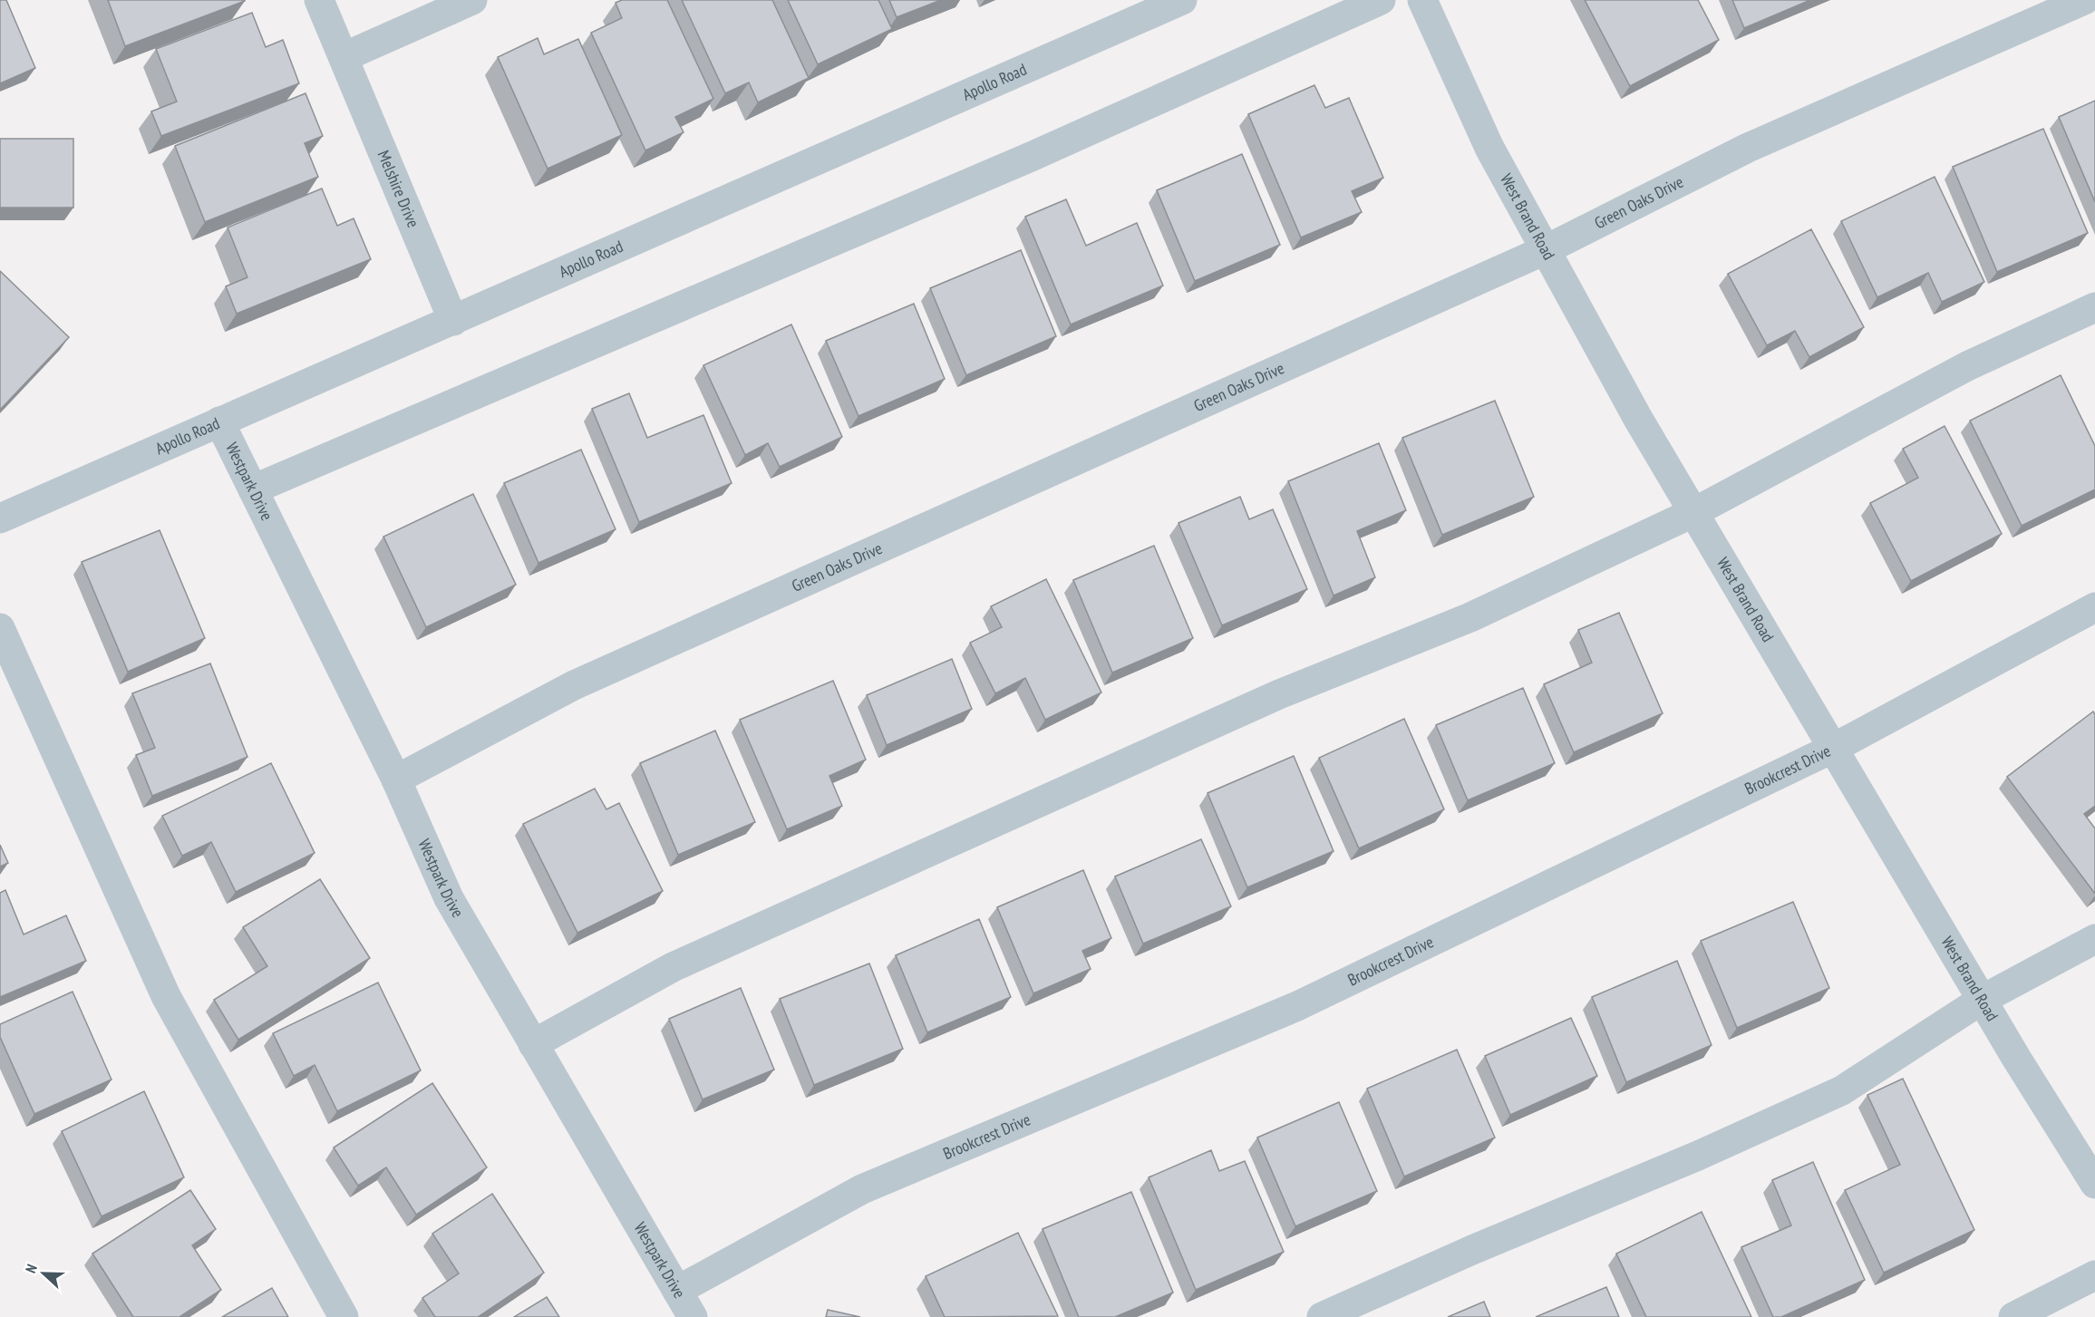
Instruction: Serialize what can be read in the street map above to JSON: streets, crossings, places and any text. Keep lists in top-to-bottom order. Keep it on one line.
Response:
{"streets":{"street":["Apollo Road","Melshire Drive","Green Oaks Drive","West Brand Road","Westpark Drive","Brookcrest Drive"]},"crossings":[["Apollo Road","Melshire Drive"],["Apollo Road","Westpark Drive"],["Green Oaks Drive","West Brand Road"],["Green Oaks Drive","Westpark Drive"],["West Brand Road","Brookcrest Drive"],["Westpark Drive","Brookcrest Drive"]],"north":"left"}
